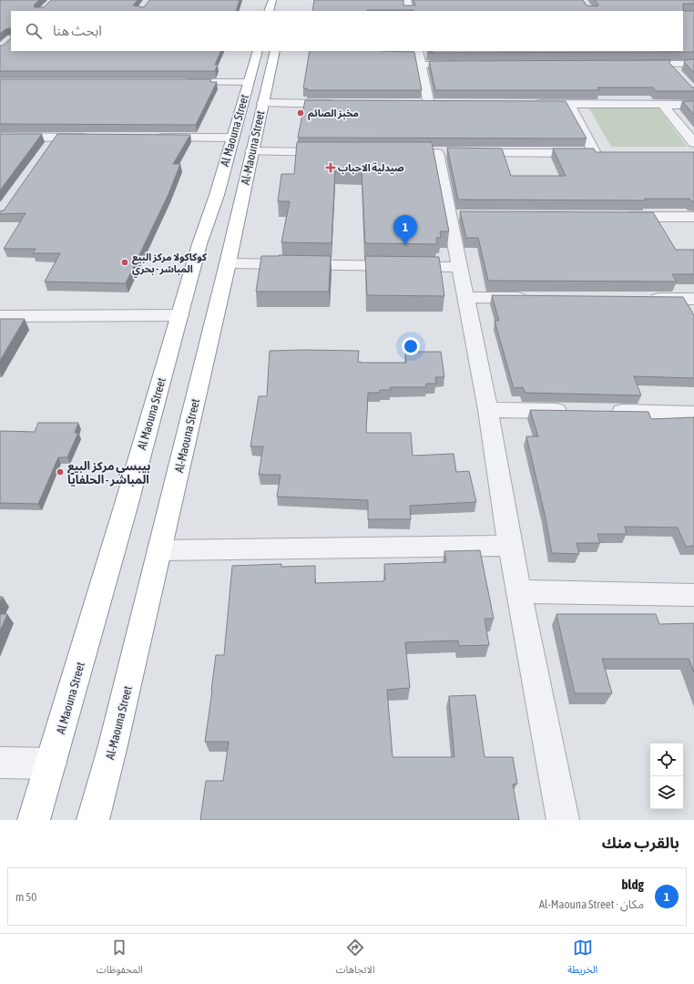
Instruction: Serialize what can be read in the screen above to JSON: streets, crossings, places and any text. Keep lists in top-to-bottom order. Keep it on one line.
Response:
{"streets":{"highway":["Al Maouna Street","Al-Maouna Street"]},"places":{"other":["مخبز الصائم","كوكاكولا مركز البيع المباشر - بحري","بيبسي مركز البيع المباشر - الحلفايا"],"health":["صيدلية الاحباب"]},"page":{"search":"ابحث هنا","pins":"1","heading":"بالقرب منك","list":[{"mark":"1","name":"bldg","note":"مكان · Al-Maouna Street","value":"50 m"}],"nav":["الخريطة","الاتجاهات","المحفوظات"]}}
